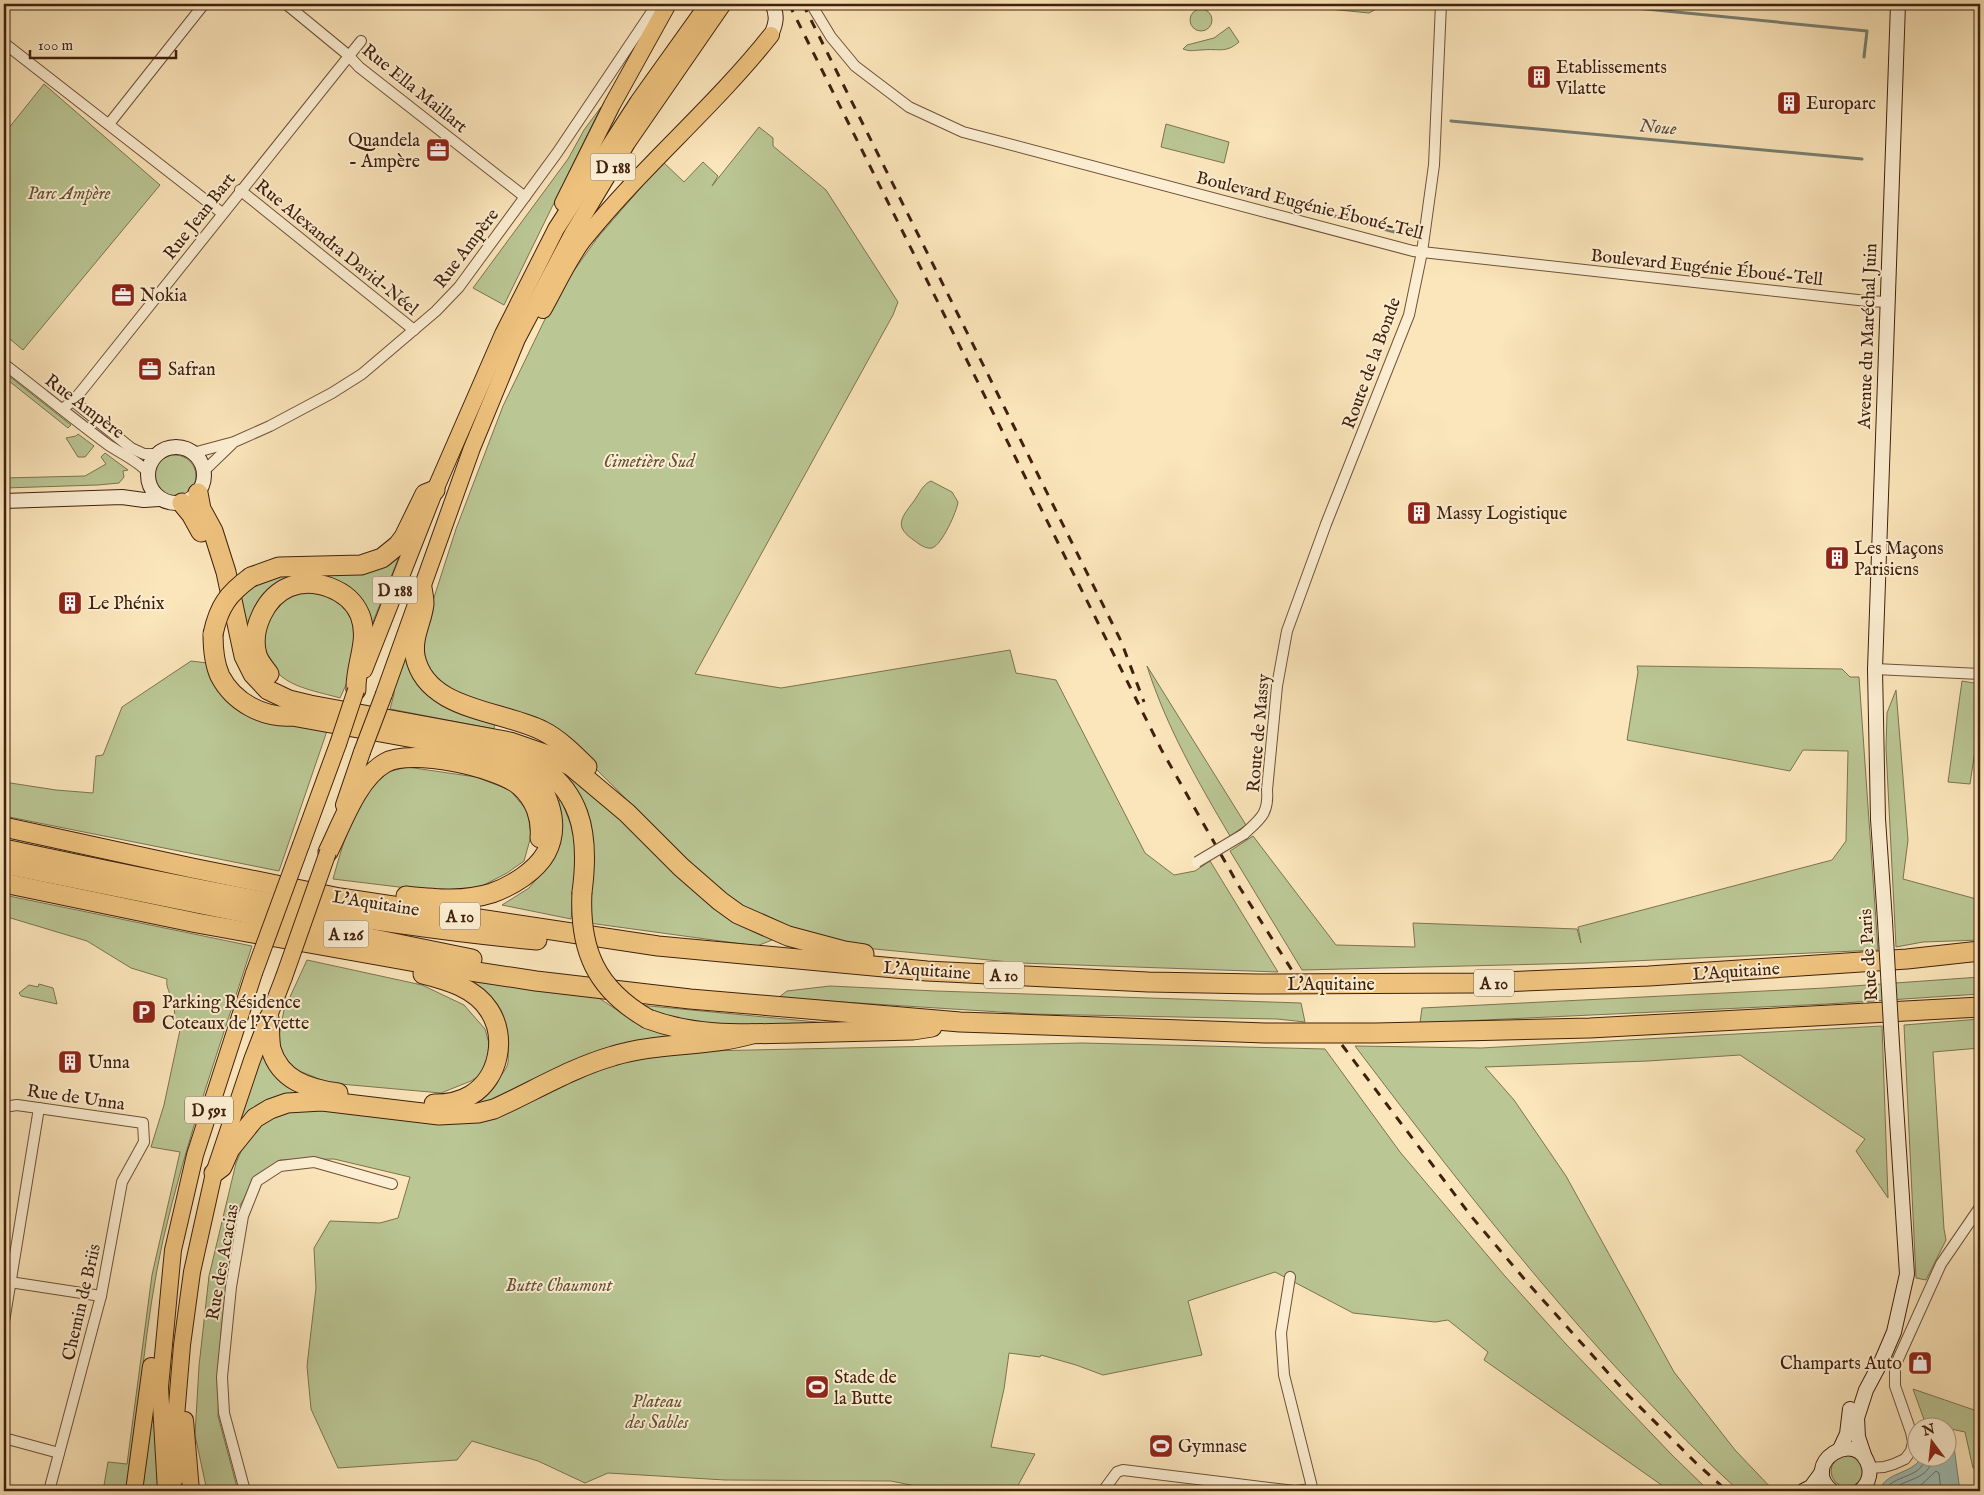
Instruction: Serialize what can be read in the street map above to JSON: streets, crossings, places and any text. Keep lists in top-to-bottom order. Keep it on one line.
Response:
{"streets":{"highway":["L'Aquitaine","A 10","A 126"],"main road":["D 188","D 591"],"street":["Rue Ella Maillart","Boulevard Eugénie Éboué-Tell","Rue Jean Bart","Rue Alexandra David-Néel","Rue Ampère","Avenue du Maréchal Juin","Route de la Bonde","Route de Massy","Rue de Paris","Rue de Unna","Rue des Acacias","Chemin de Briis"]},"crossings":[["Rue Ella Maillart","Rue Jean Bart"],["Rue Ella Maillart","Rue Ampère"],["D 188","D 591"],["Boulevard Eugénie Éboué-Tell","Avenue du Maréchal Juin"],["Boulevard Eugénie Éboué-Tell","Route de la Bonde"],["Rue Jean Bart","Rue Alexandra David-Néel"],["Rue Jean Bart","Rue Ampère"],["Rue Alexandra David-Néel","Rue Ampère"],["Avenue du Maréchal Juin","Rue de Paris"],["Route de la Bonde","Route de Massy"],["L'Aquitaine","A 126"],["Rue de Unna","Chemin de Briis"]],"water":["Noue"],"parks":["Parc Ampère","Cimetière Sud","Butte Chaumont","Plateau des Sables"],"places":{"building":["Etablissements Vilatte","Europarc","Massy Logistique","Les Maçons Parisiens","Le Phénix","Unna"],"office":["Quandela - Ampère","Nokia","Safran"],"parking":["Parking Résidence Coteaux de l’Yvette"],"shop":["Champarts Auto"],"sports":["Stade de la Butte","Gymnase"]},"scale_bar":"100 m","north":"top"}
